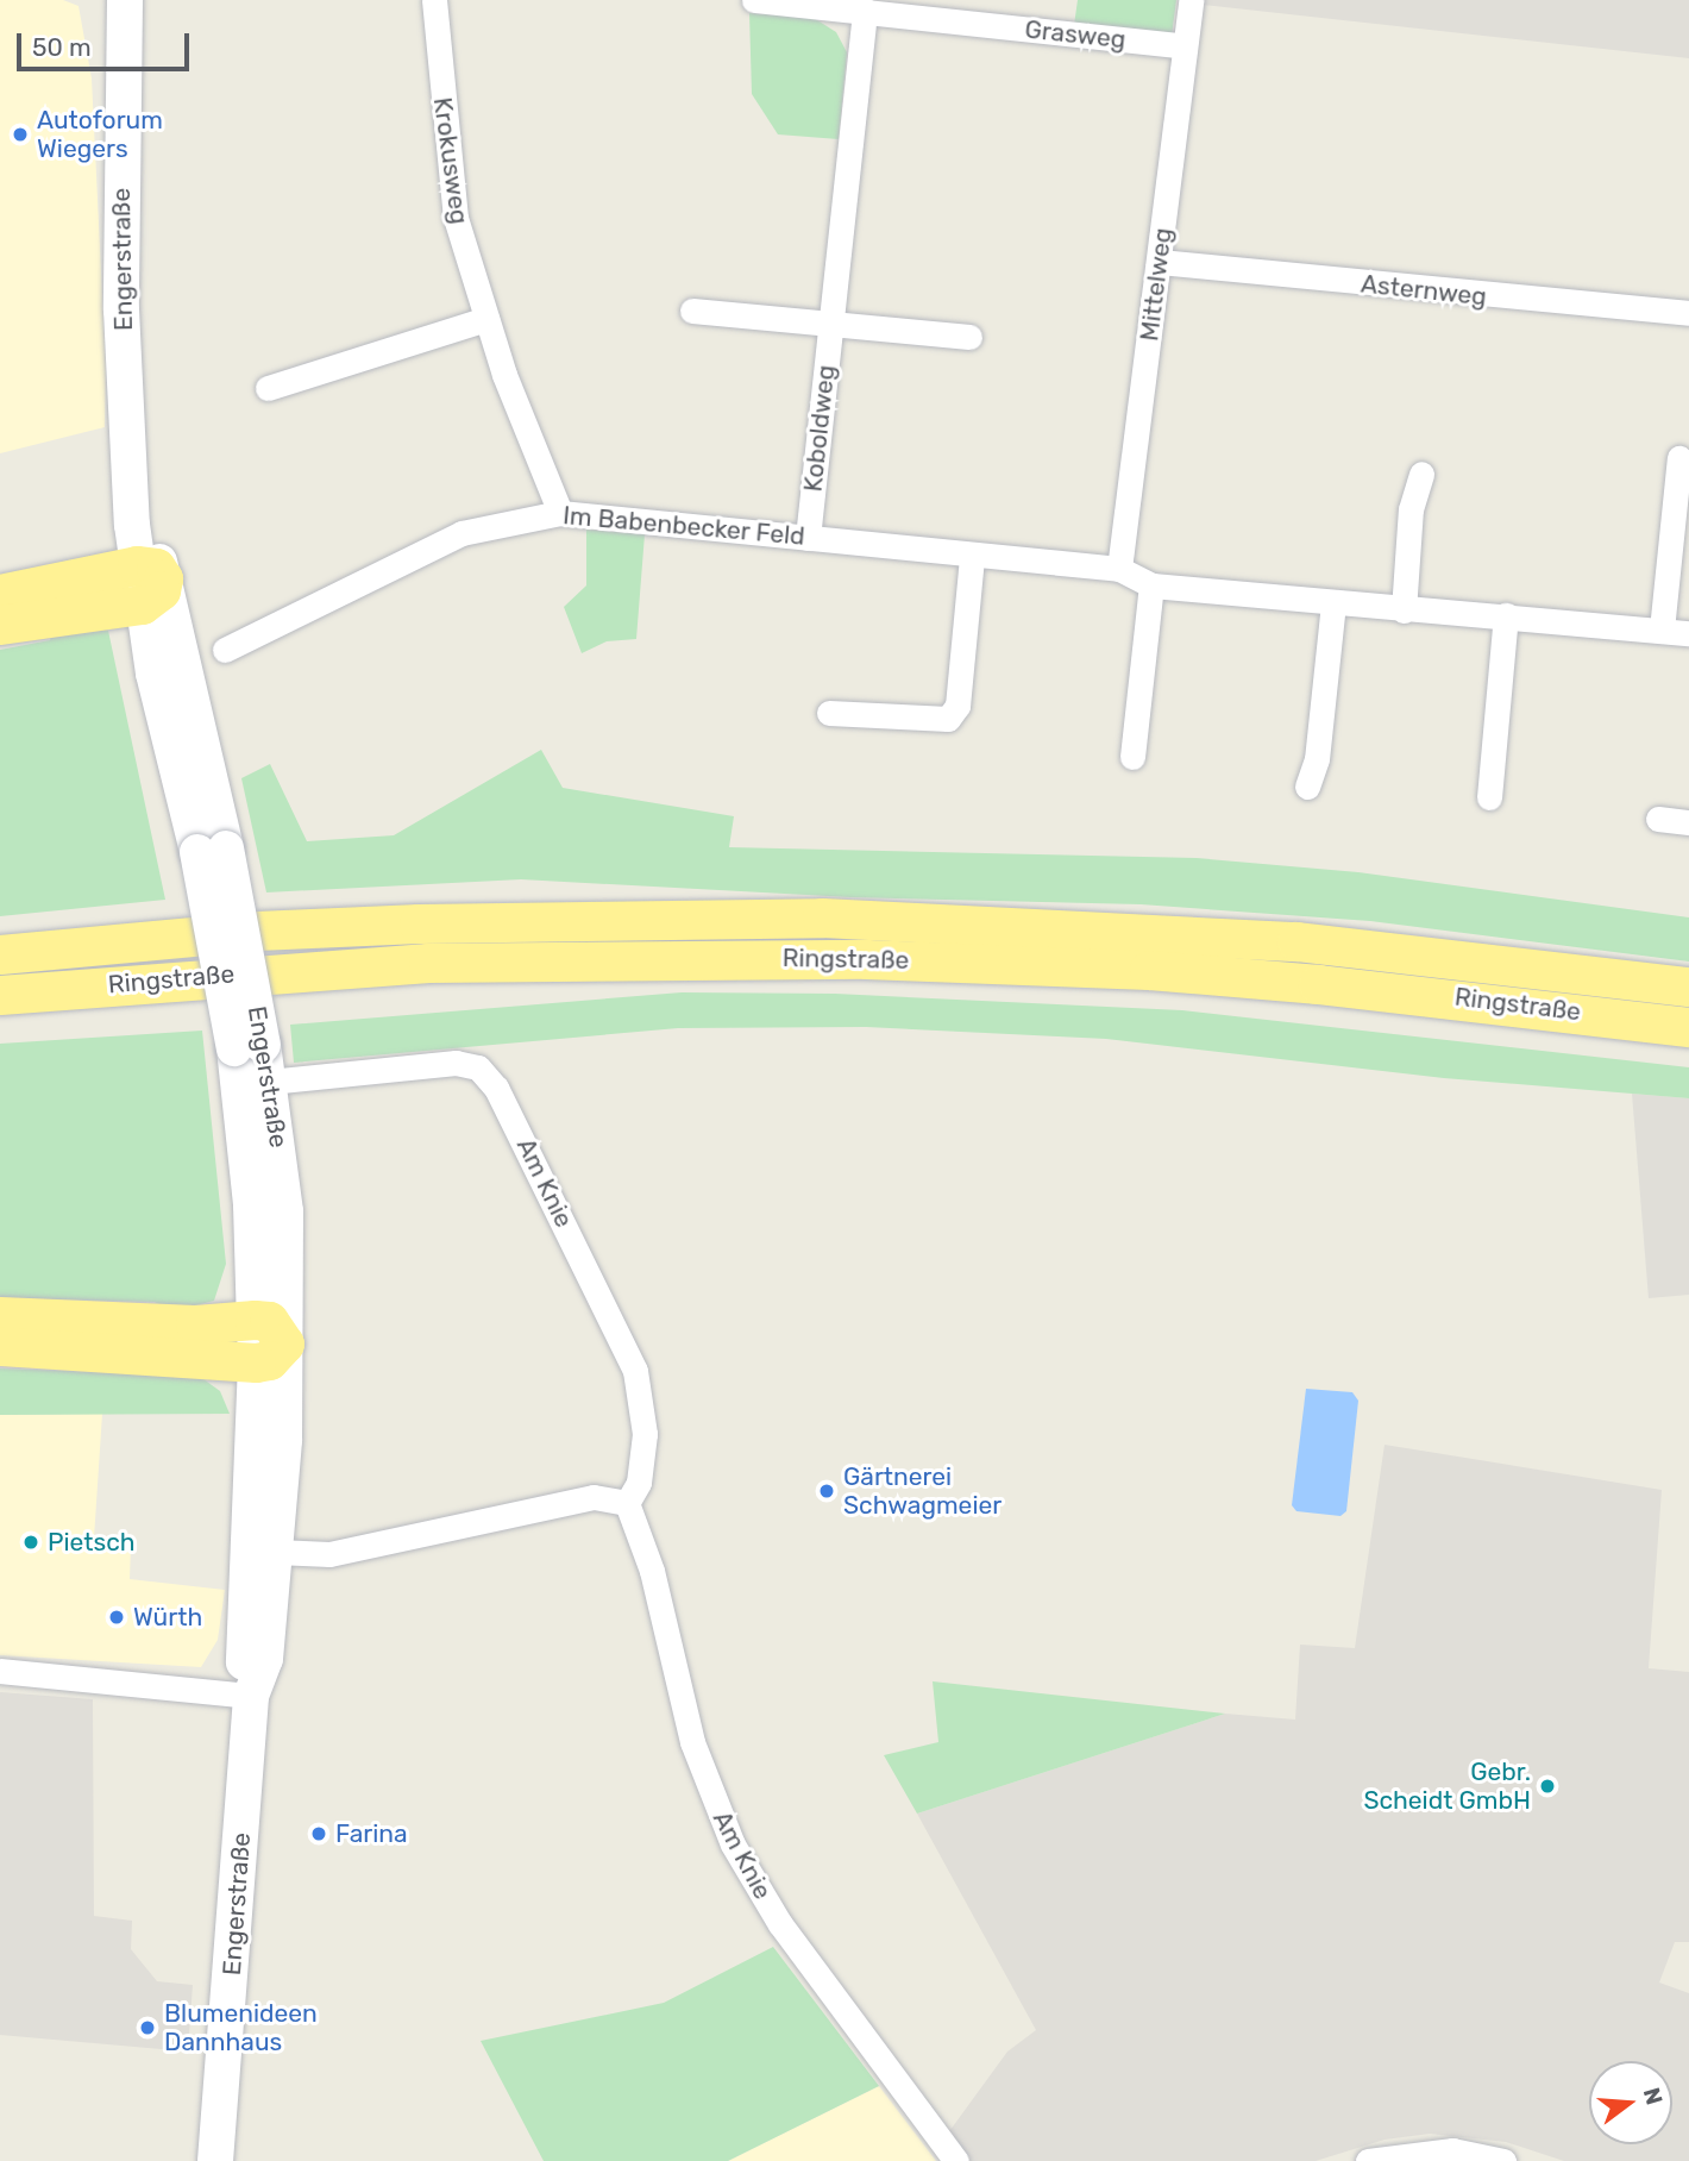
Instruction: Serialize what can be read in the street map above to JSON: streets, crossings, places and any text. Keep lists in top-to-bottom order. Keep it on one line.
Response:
{"streets":{"highway":["Ringstraße"],"main road":["Engerstraße"],"street":["Grasweg","Krokusweg","Mittelweg","Asternweg","Koboldweg","Im Babenbecker Feld","Am Knie"]},"crossings":[["Grasweg","Mittelweg"],["Grasweg","Koboldweg"],["Krokusweg","Im Babenbecker Feld"],["Engerstraße","Am Knie"],["Mittelweg","Asternweg"],["Mittelweg","Im Babenbecker Feld"],["Koboldweg","Im Babenbecker Feld"]],"places":["Autoforum Wiegers","Gärtnerei Schwagmeier","Pietsch","Würth","Gebr. Scheidt GmbH","Farina","Blumenideen Dannhaus"],"scale_bar":"50 m","north":"right"}
